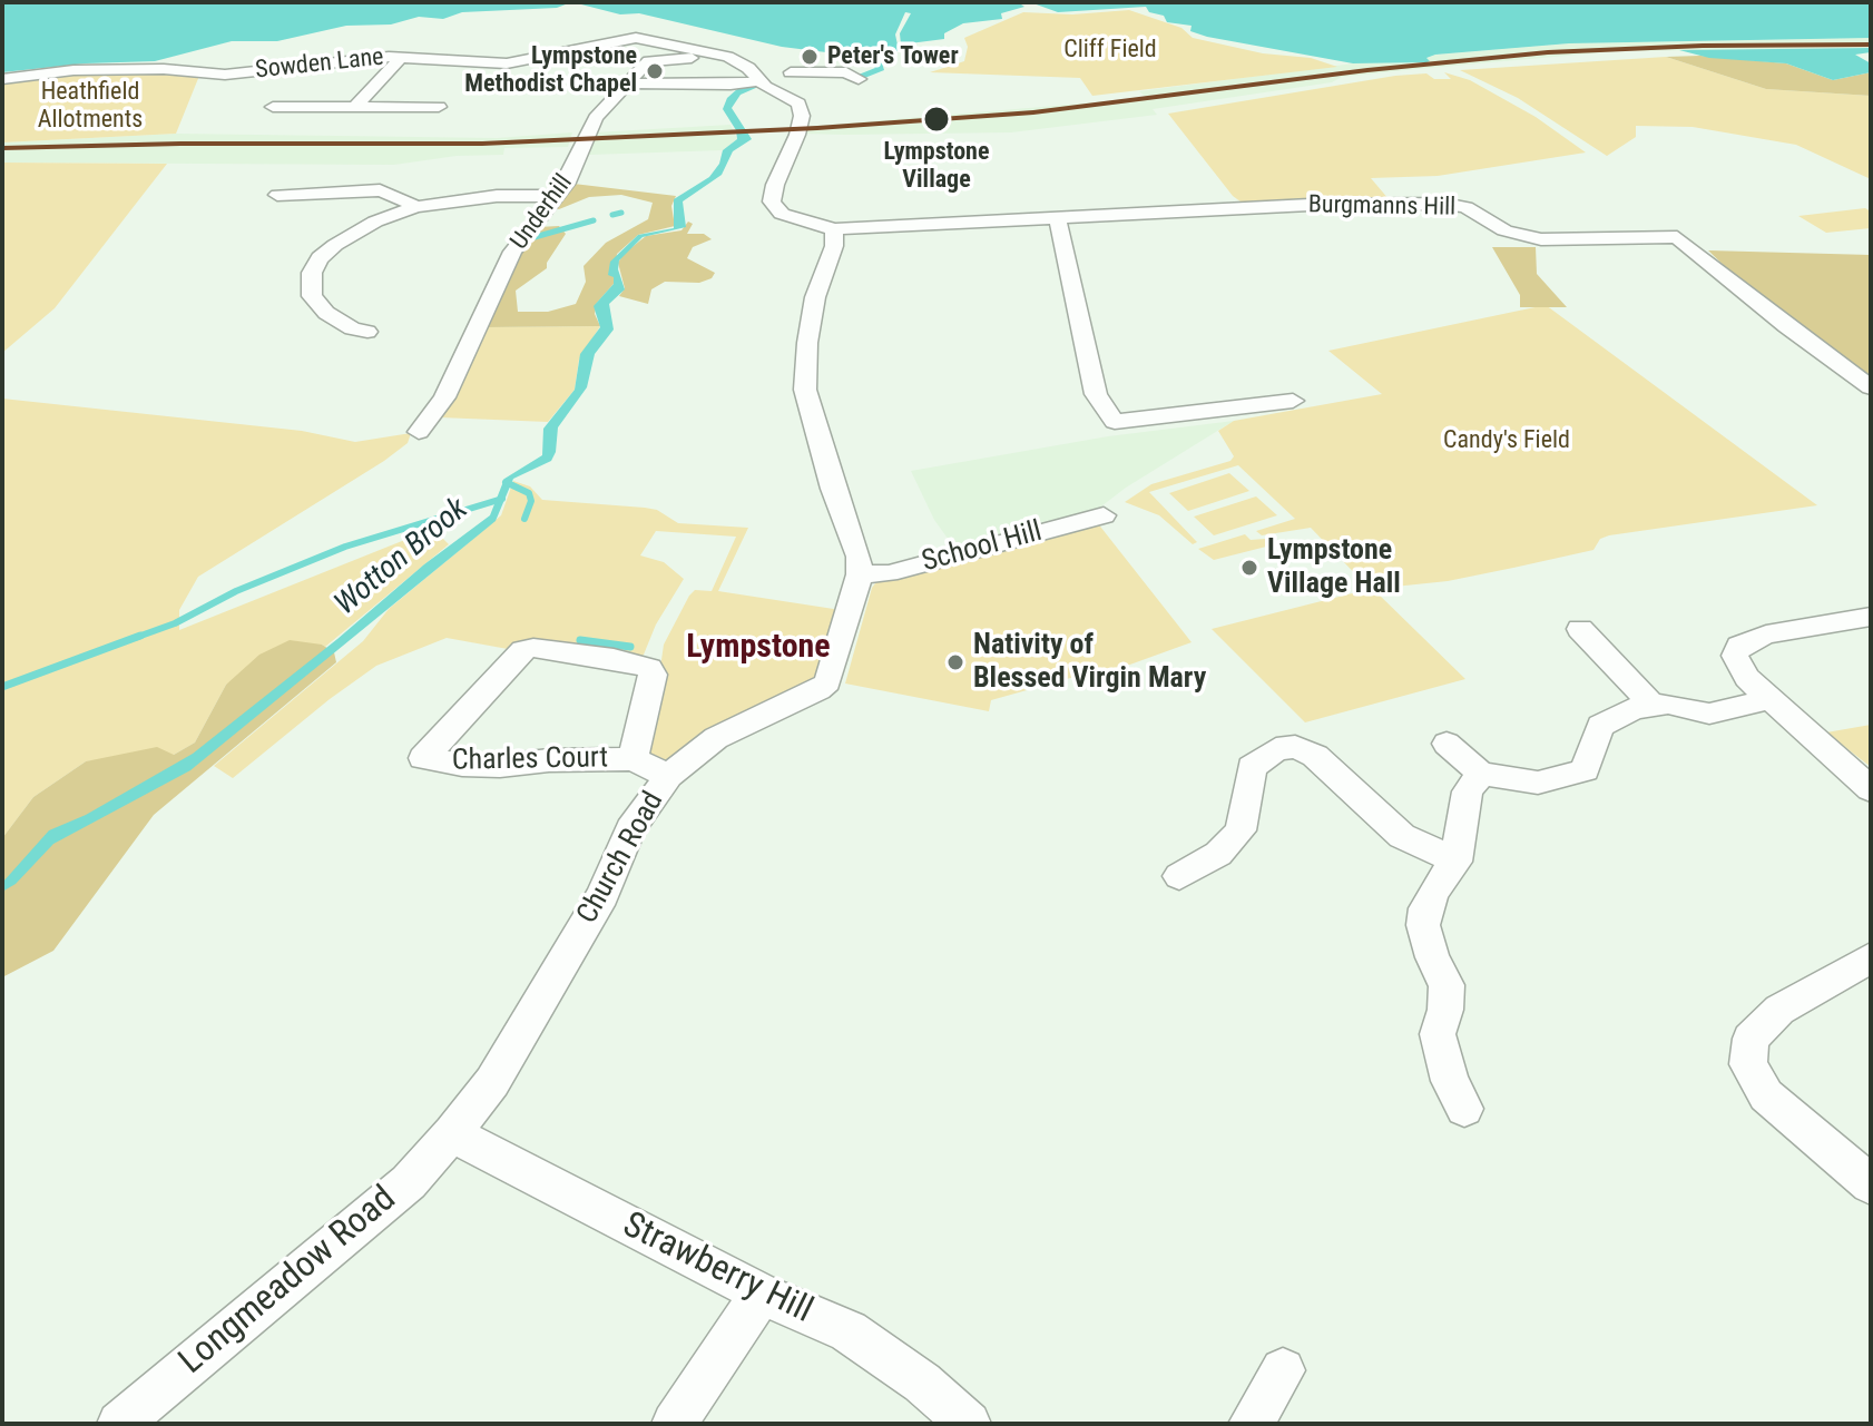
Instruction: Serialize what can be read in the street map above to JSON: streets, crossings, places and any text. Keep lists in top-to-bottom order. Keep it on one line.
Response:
{"streets":{"street":["Sowden Lane","Burgmanns Hill","Underhill","School Hill","Charles Court","Church Road","Strawberry Hill","Longmeadow Road"]},"crossings":[["Sowden Lane","Underhill"],["School Hill","Church Road"],["Charles Court","Church Road"],["Church Road","Strawberry Hill"],["Church Road","Longmeadow Road"],["Strawberry Hill","Longmeadow Road"]],"districts":["Lympstone"],"water":["Wotton Brook"],"parks":["Cliff Field","Heathfield Allotments","Candy's Field"],"places":["Peter's Tower","Lympstone Methodist Chapel","Lympstone Village","Lympstone Village Hall","Nativity of Blessed Virgin Mary"]}
